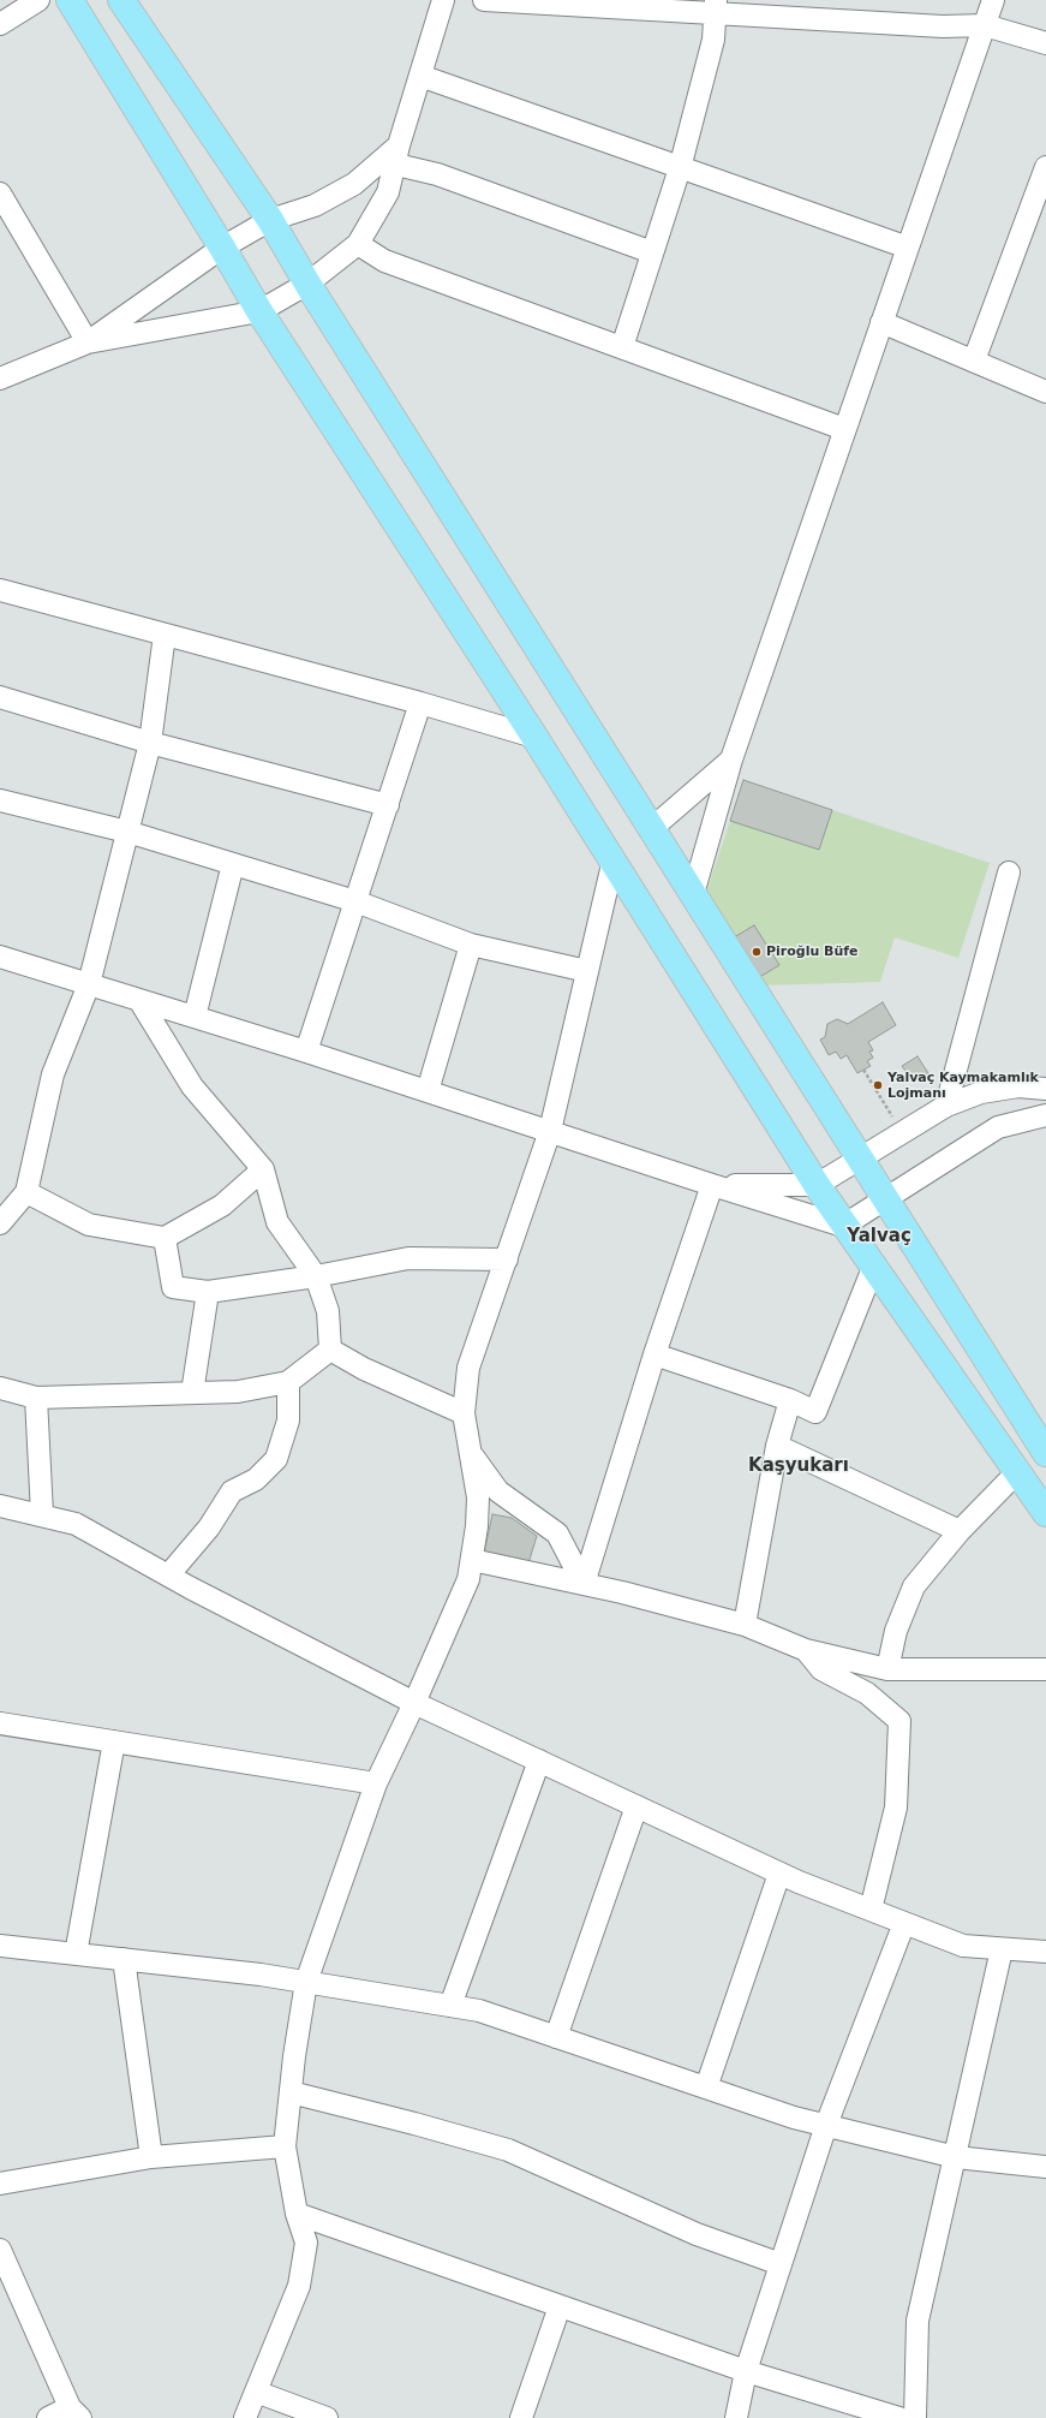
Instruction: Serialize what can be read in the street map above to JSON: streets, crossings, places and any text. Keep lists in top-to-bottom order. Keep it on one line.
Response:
{"districts":["Yalvaç","Kaşyukarı"],"places":["Piroğlu Büfe","Yalvaç Kaymakamlık Lojmanı"]}
